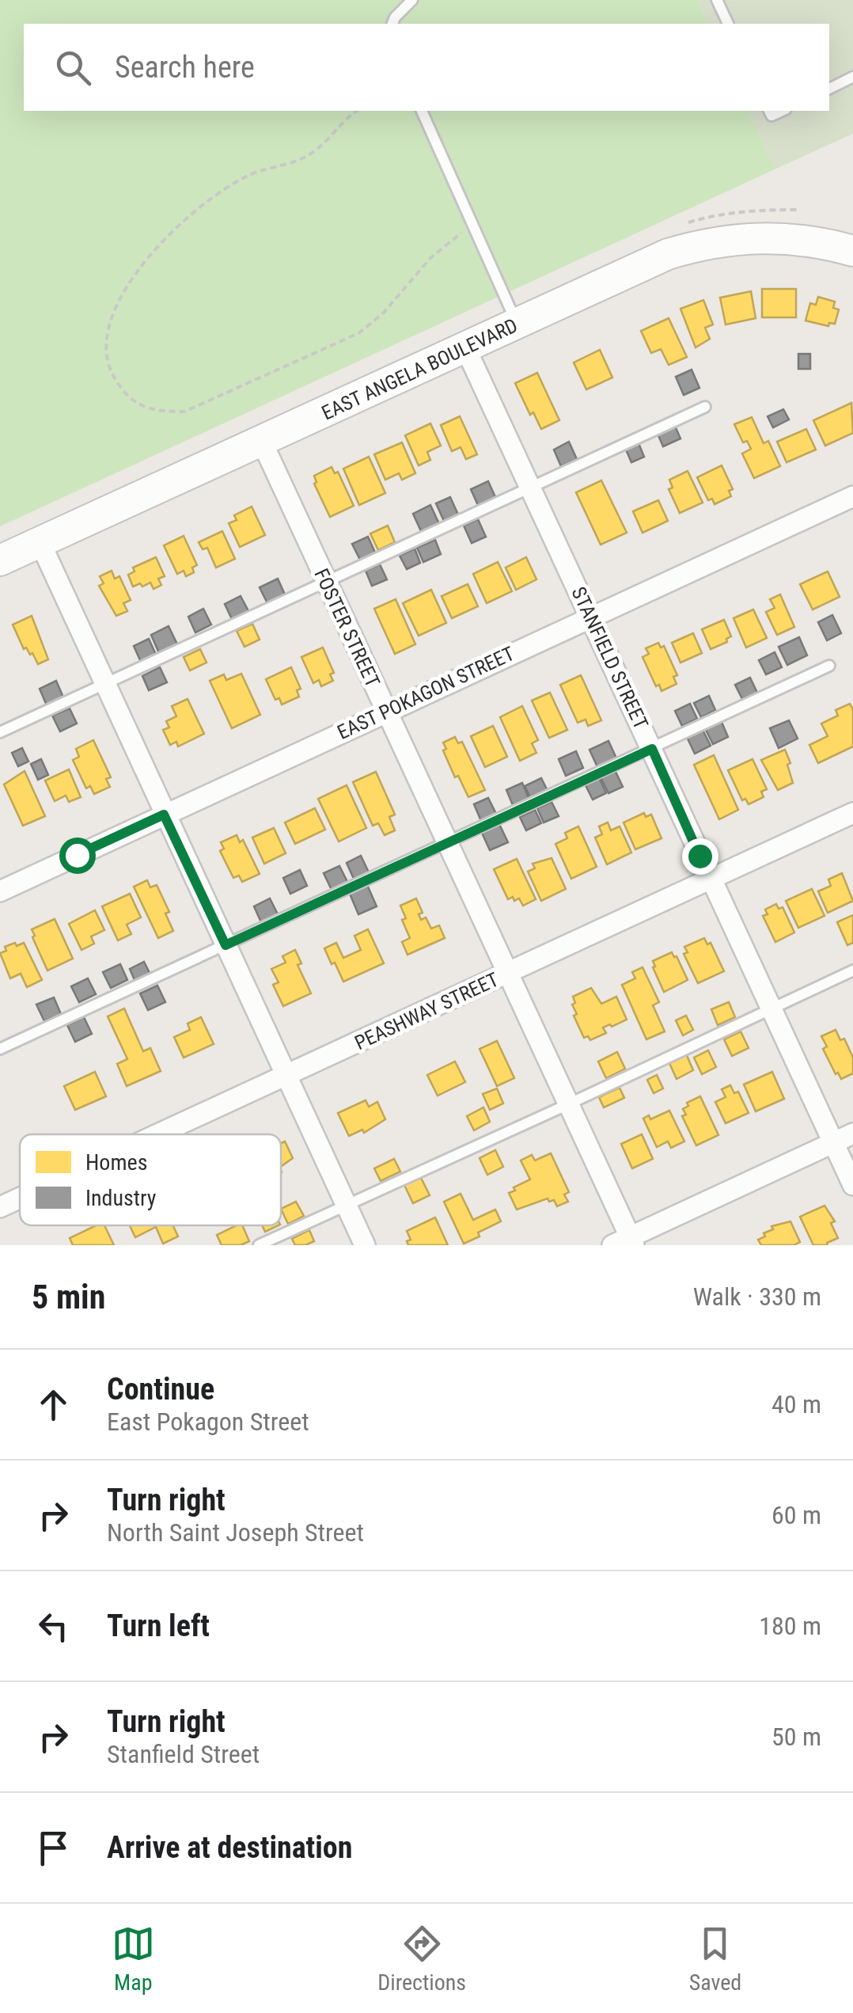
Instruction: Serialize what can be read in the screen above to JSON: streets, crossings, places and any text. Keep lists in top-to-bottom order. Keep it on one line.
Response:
{"streets":{"main road":["EAST ANGELA BOULEVARD"],"street":["FOSTER STREET","STANFIELD STREET","EAST POKAGON STREET","PEASHWAY STREET"]},"crossings":[["EAST ANGELA BOULEVARD","FOSTER STREET"],["EAST ANGELA BOULEVARD","STANFIELD STREET"],["FOSTER STREET","EAST POKAGON STREET"],["FOSTER STREET","PEASHWAY STREET"],["STANFIELD STREET","EAST POKAGON STREET"],["STANFIELD STREET","PEASHWAY STREET"]],"legend":["Homes","Industry"],"page":{"search":"Search here","heading":["5 min","Walk · 330 m"],"list":[["Continue","East Pokagon Street","40 m"],["Turn right","North Saint Joseph Street","60 m"],["Turn left","180 m"],["Turn right","Stanfield Street","50 m"],"Arrive at destination"],"nav":["Map","Directions","Saved"]}}
